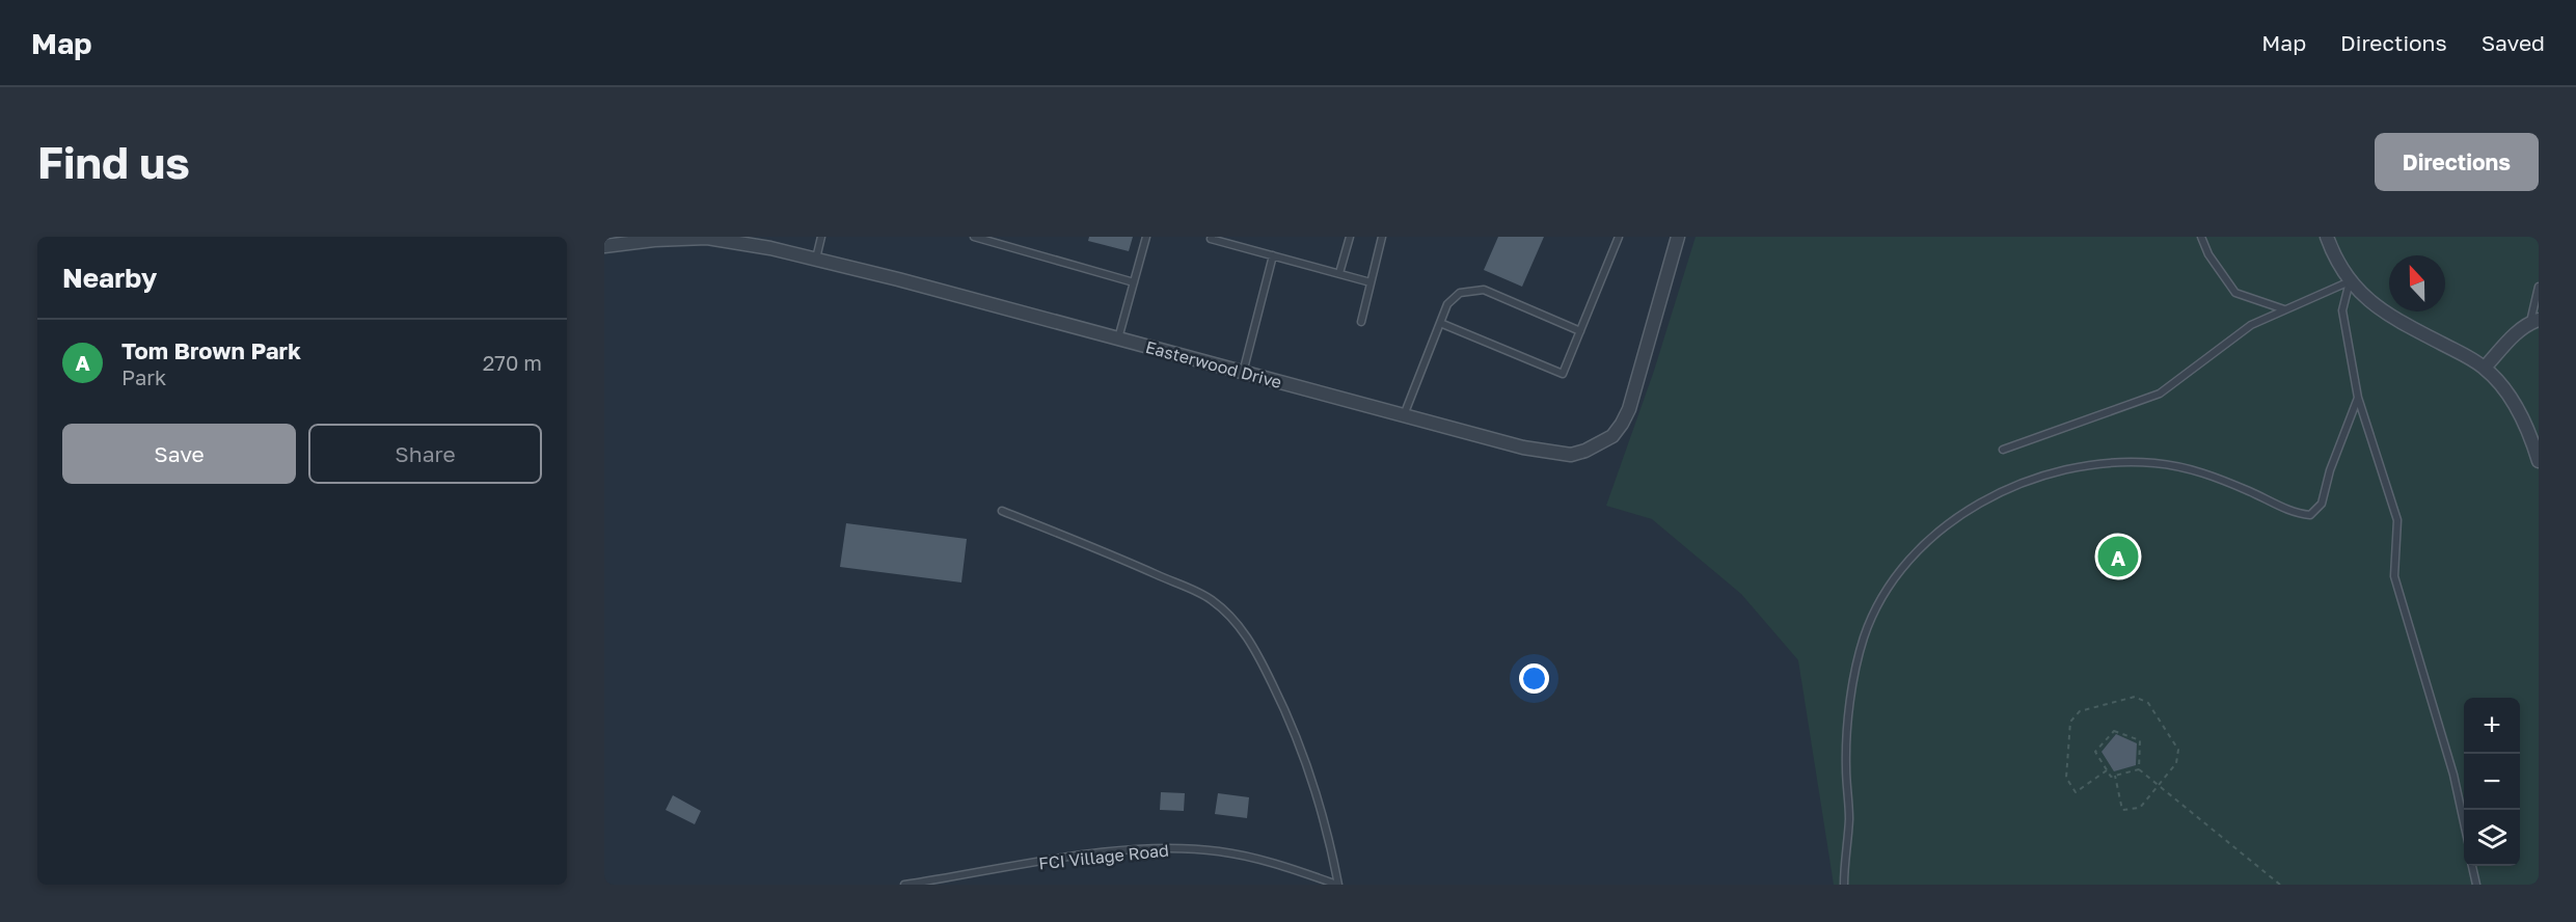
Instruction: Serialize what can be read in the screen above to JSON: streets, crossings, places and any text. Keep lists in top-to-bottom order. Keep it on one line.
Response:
{"streets":{"street":["Easterwood Drive"],"lane":["FCI Village Road"]},"north":"top","page":{"header":"Map","nav":["Map","Directions","Saved"],"buttons":["Directions",["Save","Share"]],"title":"Find us","heading":"Nearby","list":[{"mark":"A","name":"Tom Brown Park","note":"Park","value":"270 m"}],"pins":"A","map_buttons":["+","−"]}}
